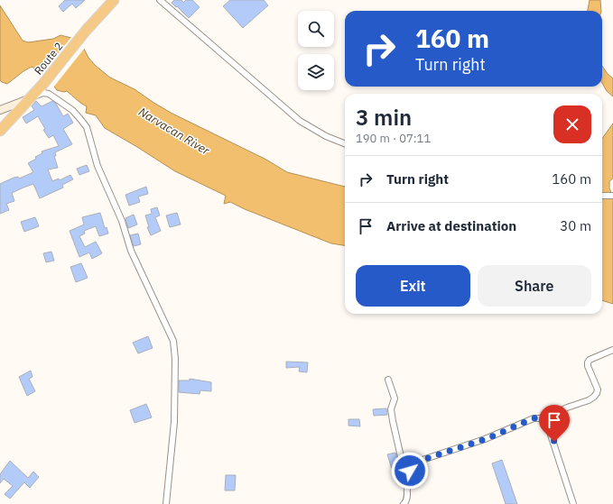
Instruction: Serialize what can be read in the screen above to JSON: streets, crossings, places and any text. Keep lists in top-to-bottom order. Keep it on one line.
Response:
{"streets":{"highway":["Route 2"]},"water":["Narvacan River"],"page":{"turn":["160 m","Turn right"],"heading":["3 min","190 m · 07:11"],"list":[{"name":"Turn right","value":"160 m"},{"name":"Arrive at destination","value":"30 m"}],"buttons":["Exit","Share"]}}
